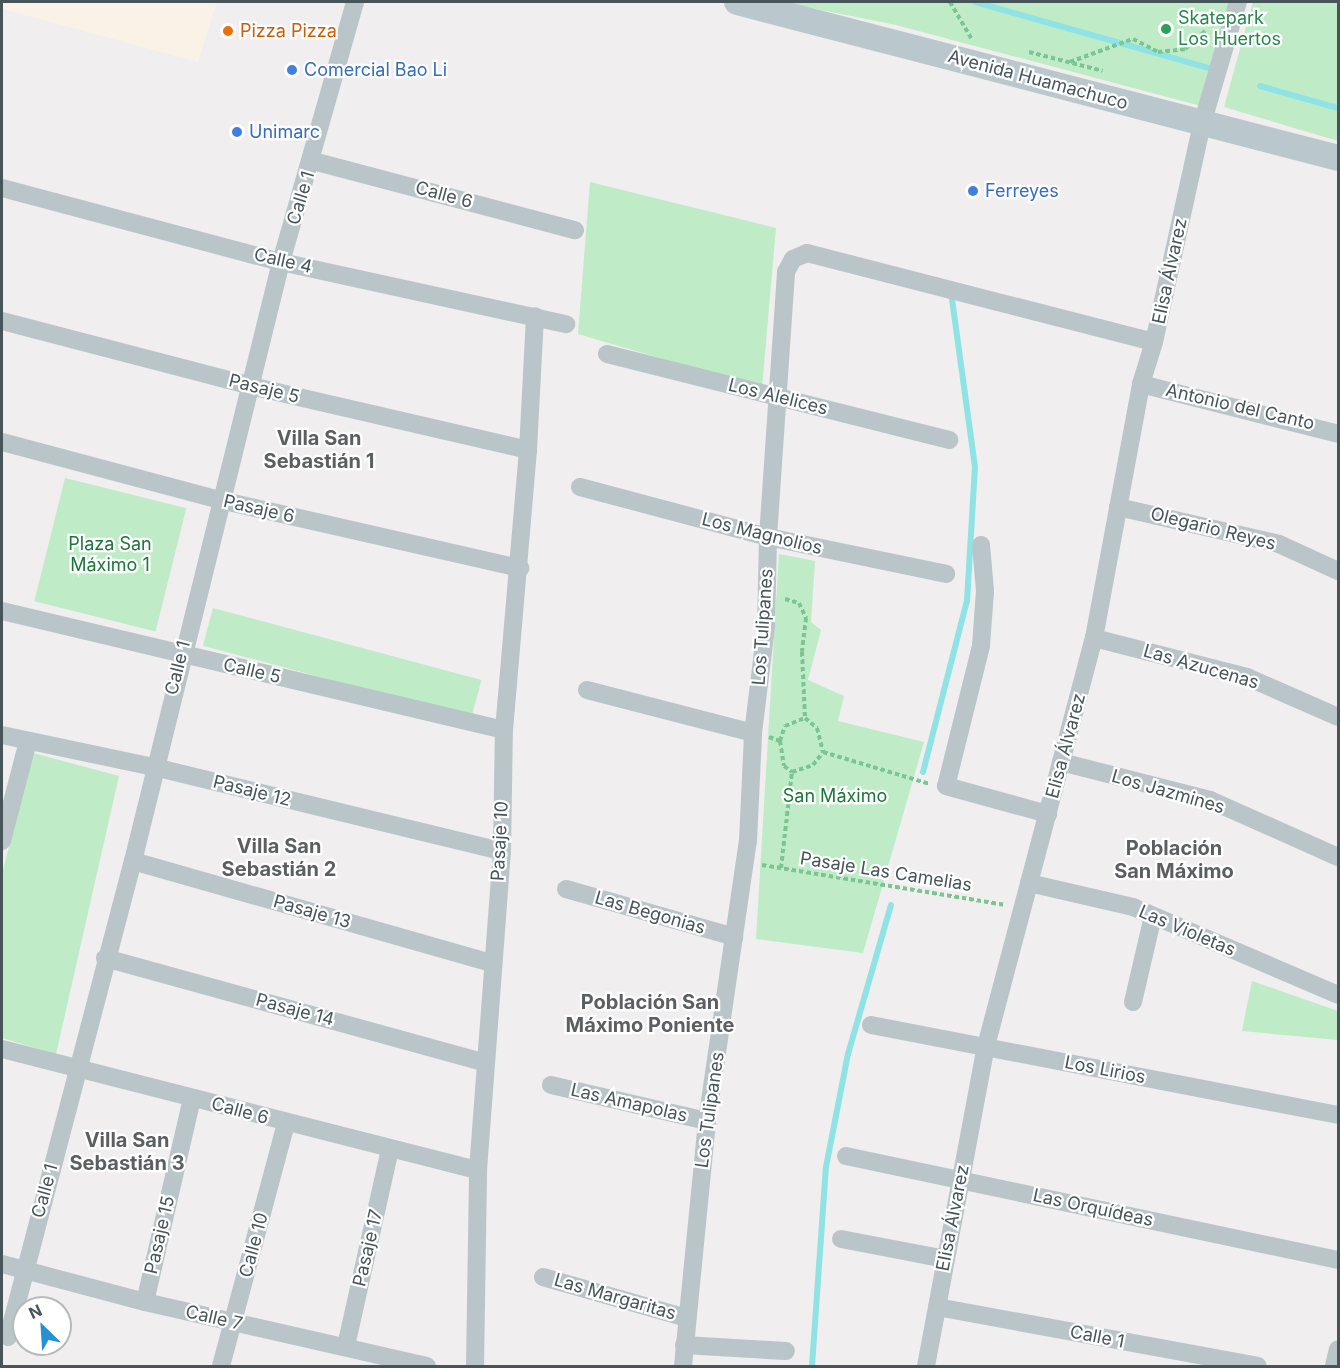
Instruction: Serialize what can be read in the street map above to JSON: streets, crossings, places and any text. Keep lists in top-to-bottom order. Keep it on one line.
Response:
{"streets":{"main road":["Avenida Huamachuco"],"street":["Calle 6","Calle 1","Calle 4","Elisa Álvarez","Pasaje 5","Los Alelices","Antonio del Canto","Pasaje 6","Olegario Reyes","Los Magnolios","Los Tulipanes","Las Azucenas","Calle 5","Pasaje 12","Los Jazmines","Pasaje 10","Pasaje 13","Las Begonias","Las Violetas","Pasaje 14","Los Lirios","Las Amapolas","Las Orquídeas","Pasaje 15","Calle 10","Pasaje 17","Las Margaritas","Calle 7"],"path":["Pasaje Las Camelias"]},"crossings":[["Avenida Huamachuco","Elisa Álvarez"],["Calle 6","Calle 1"],["Calle 6","Pasaje 10"],["Calle 6","Pasaje 15"],["Calle 6","Calle 10"],["Calle 6","Pasaje 17"],["Calle 1","Calle 4"],["Calle 1","Elisa Álvarez"],["Calle 1","Pasaje 5"],["Calle 1","Pasaje 6"],["Calle 1","Calle 5"],["Calle 1","Pasaje 12"],["Calle 1","Pasaje 13"],["Calle 1","Pasaje 14"],["Calle 1","Calle 7"],["Calle 4","Pasaje 10"],["Elisa Álvarez","Antonio del Canto"],["Elisa Álvarez","Olegario Reyes"],["Elisa Álvarez","Los Tulipanes"],["Elisa Álvarez","Las Azucenas"],["Elisa Álvarez","Los Jazmines"],["Elisa Álvarez","Pasaje Las Camelias"],["Elisa Álvarez","Las Violetas"],["Elisa Álvarez","Los Lirios"],["Elisa Álvarez","Las Orquídeas"],["Pasaje 5","Pasaje 10"],["Los Alelices","Los Tulipanes"],["Pasaje 6","Pasaje 10"],["Los Magnolios","Los Tulipanes"],["Los Tulipanes","Pasaje Las Camelias"],["Los Tulipanes","Las Begonias"],["Los Tulipanes","Las Amapolas"],["Los Tulipanes","Las Margaritas"],["Calle 5","Pasaje 10"],["Pasaje 12","Pasaje 10"],["Pasaje 10","Pasaje 13"],["Pasaje 10","Pasaje 14"],["Pasaje 15","Calle 7"],["Calle 10","Calle 7"],["Pasaje 17","Calle 7"]],"districts":["Villa San Sebastián 1","Villa San Sebastián 2","Población San Máximo","Población San Máximo Poniente","Villa San Sebastián 3"],"parks":["Plaza San Máximo 1","San Máximo"],"places":["Skatepark Los Huertos","Pizza Pizza","Comercial Bao Li","Unimarc","Ferreyes"],"north":"top left"}
